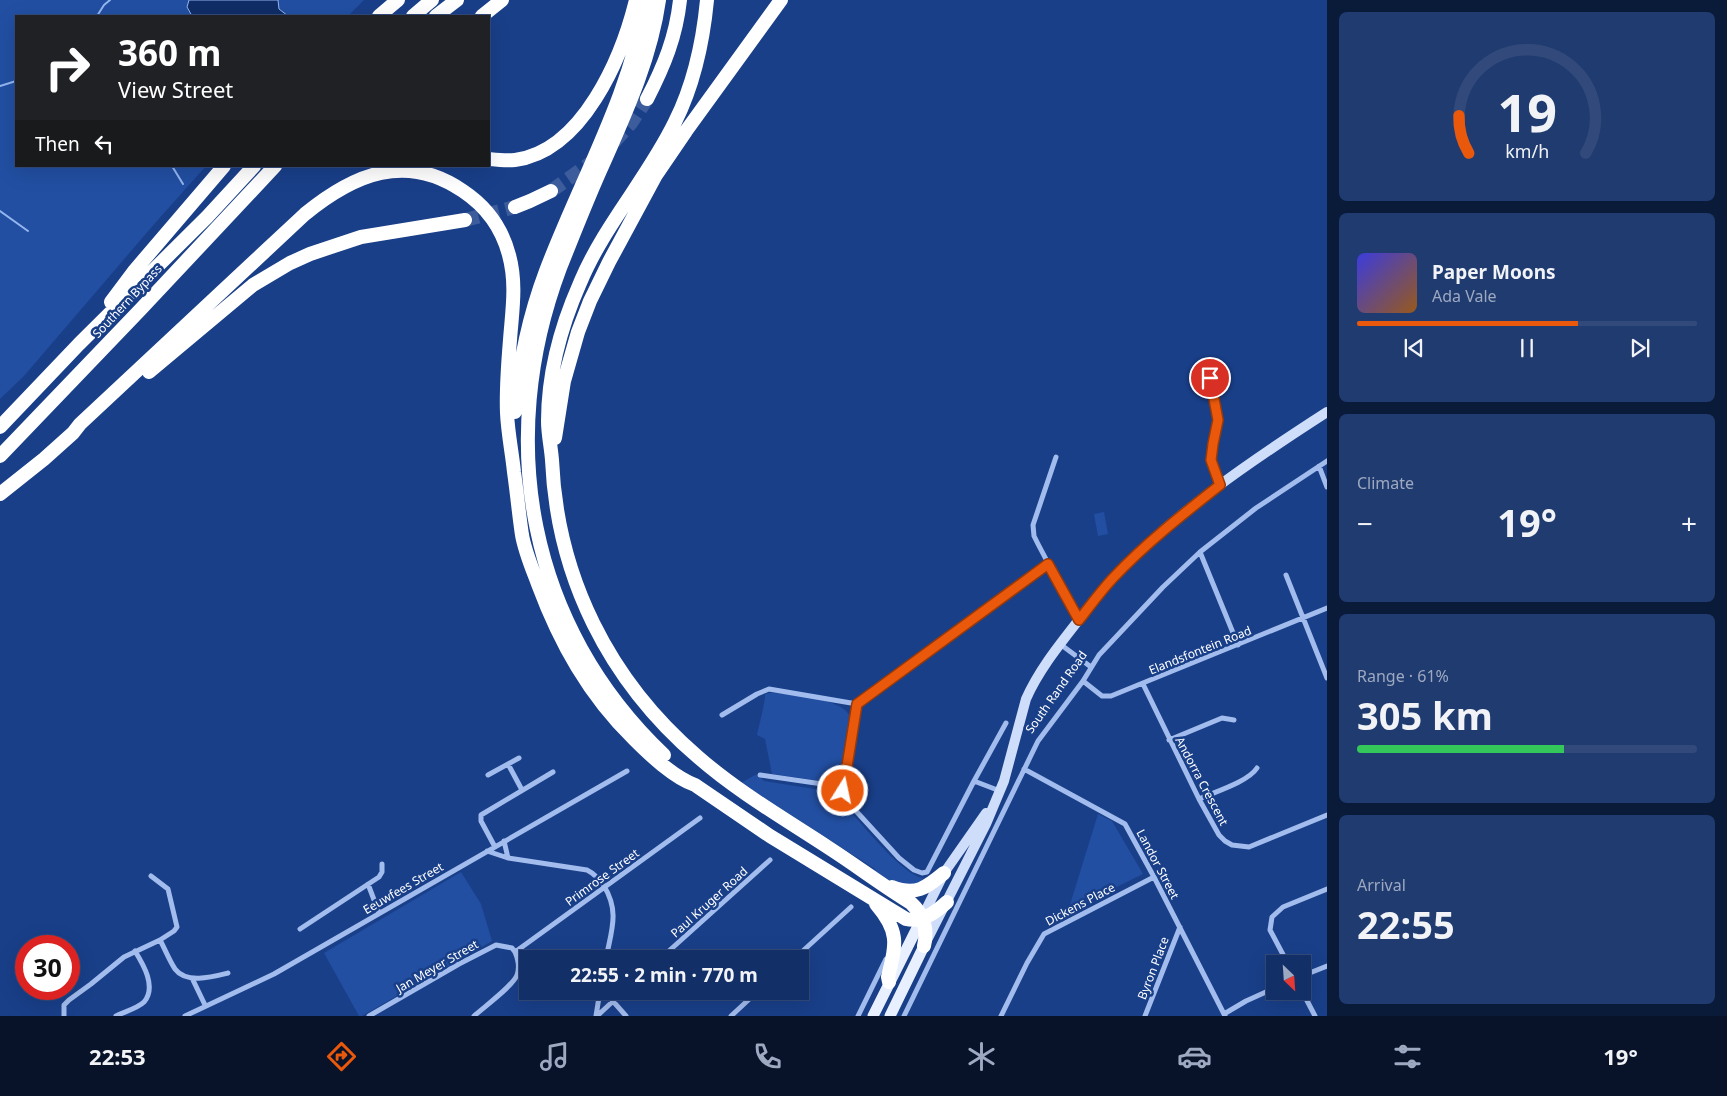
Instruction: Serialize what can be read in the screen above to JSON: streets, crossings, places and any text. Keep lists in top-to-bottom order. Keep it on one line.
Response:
{"streets":{"highway":["Southern Bypass"],"main road":["South Rand Road"],"street":["Elandsfontein Road","Andorra Crescent","Landor Street","Primrose Street","Eeuwfees Street","Paul Kruger Road","Dickens Place","Jan Meyer Street","Byron Place"]},"crossings":[["Elandsfontein Road","South Rand Road"],["Elandsfontein Road","Andorra Crescent"],["South Rand Road","Landor Street"],["Landor Street","Dickens Place"],["Landor Street","Byron Place"],["Primrose Street","Jan Meyer Street"]],"north":"bottom right","page":{"turn":["360 m","View Street"],"then":"Then","song":["Paper Moons","Ada Vale"],"tile":["Climate",["Range · 61%","305 km"],["Arrival","22:55"]],"heat":["−","19°","+"],"limit":"30","trip":"22:55 · 2 min · 770 m","tabs":["22:53","19°"],"gauge":["19","km/h"]}}
